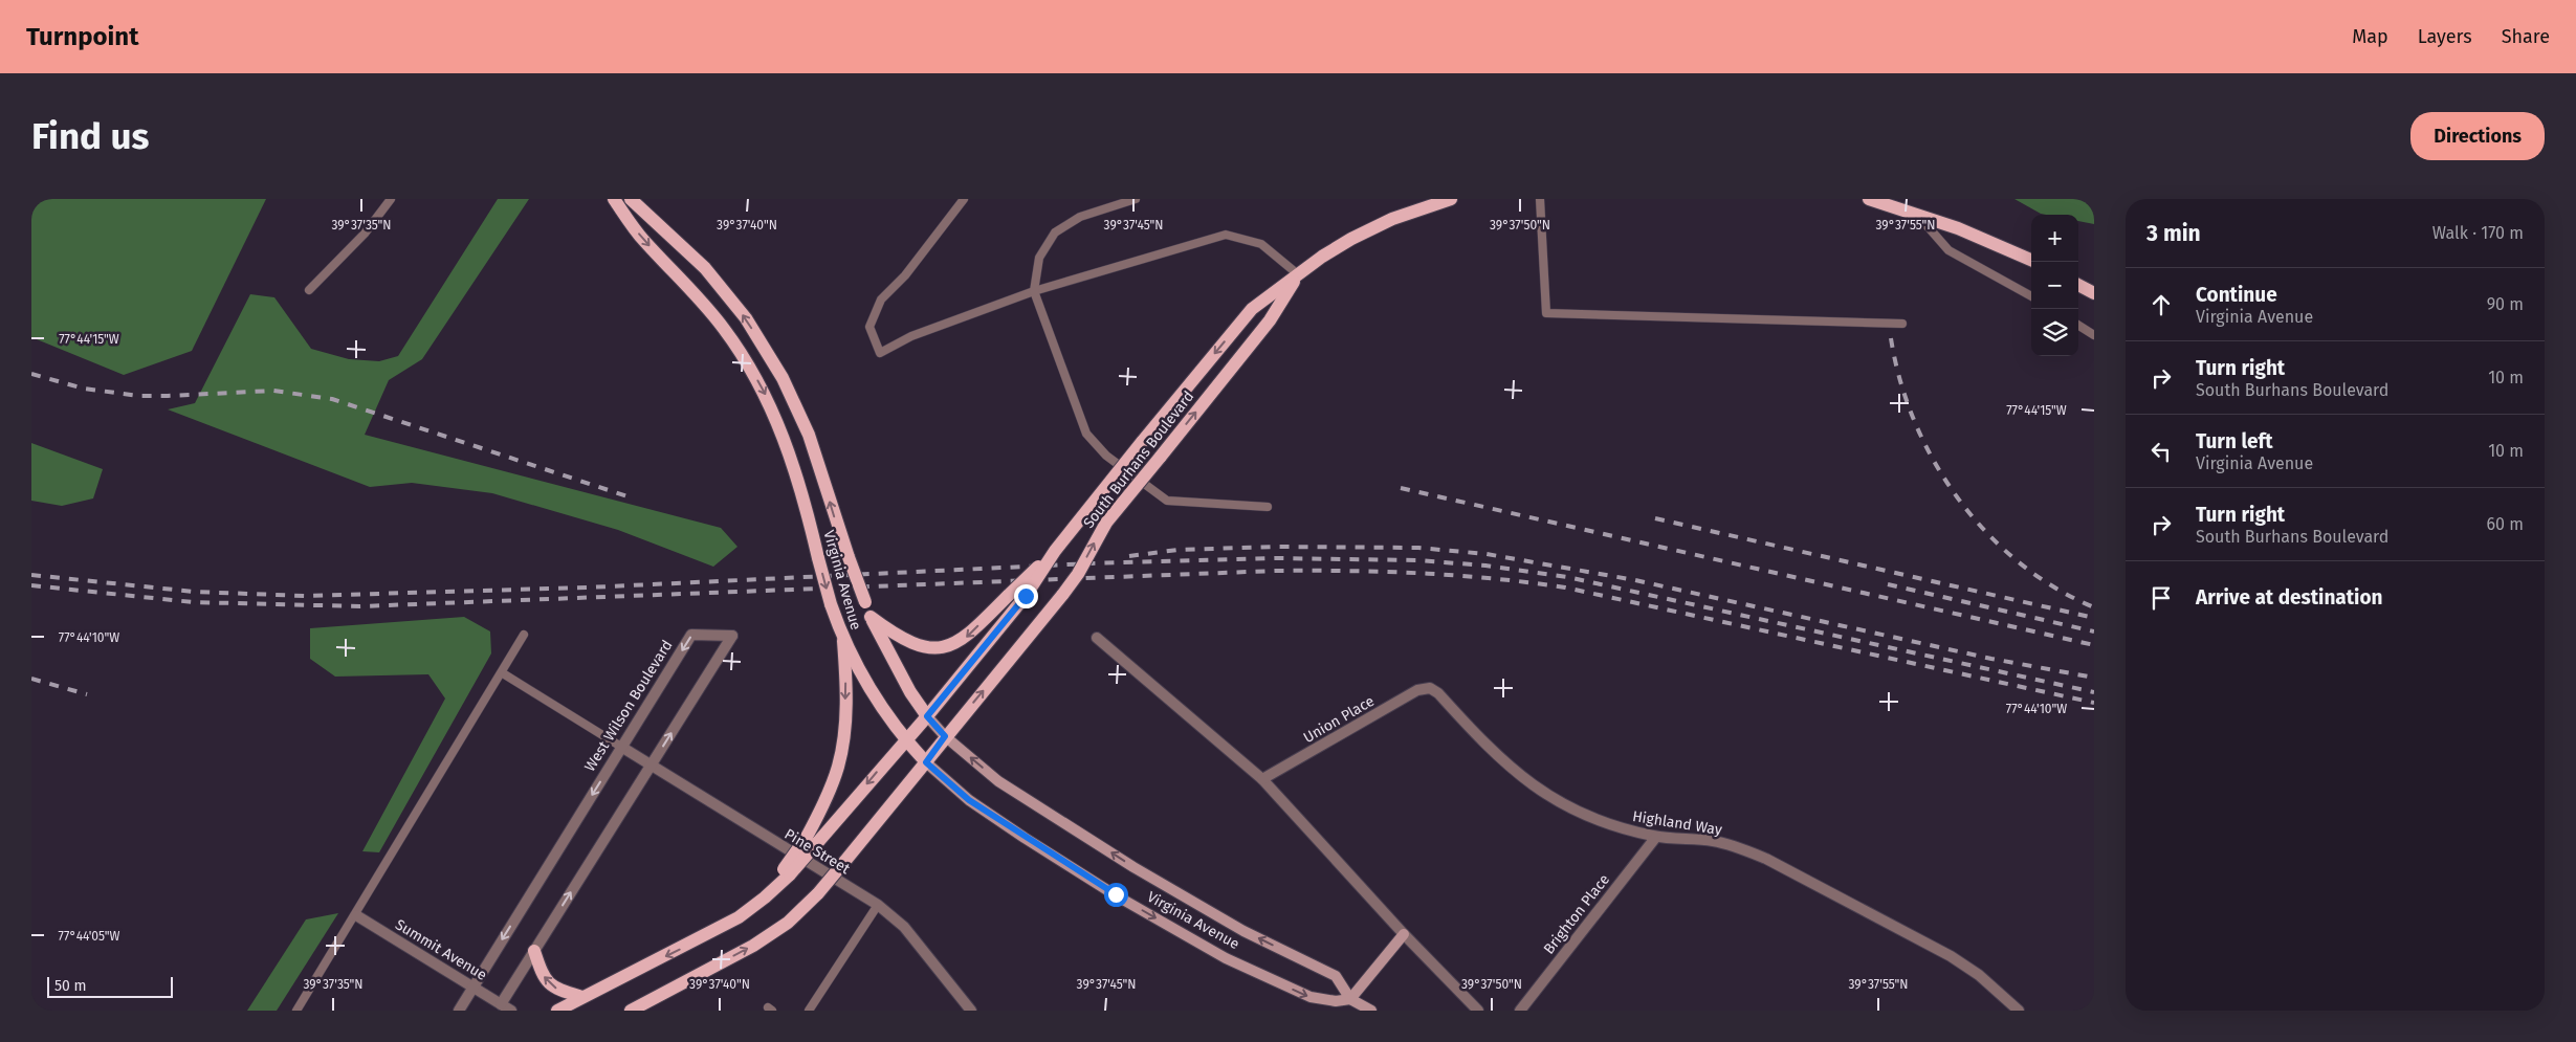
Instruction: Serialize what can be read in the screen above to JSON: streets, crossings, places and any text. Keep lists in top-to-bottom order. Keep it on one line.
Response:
{"streets":{"main road":["South Burhans Boulevard","Virginia Avenue"],"street":["West Wilson Boulevard","Union Place","Highland Way","Pine Street","Brighton Place","Summit Avenue"]},"crossings":[["South Burhans Boulevard","Virginia Avenue"],["West Wilson Boulevard","Pine Street"],["West Wilson Boulevard","Summit Avenue"],["Union Place","Highland Way"],["Highland Way","Brighton Place"]],"scale_bar":"50 m","page":{"header":"Turnpoint","nav":["Map","Layers","Share"],"buttons":"Directions","title":"Find us","heading":["3 min","Walk · 170 m"],"map_buttons":["+","−"],"list":[["Continue","Virginia Avenue","90 m"],["Turn right","South Burhans Boulevard","10 m"],["Turn left","Virginia Avenue","10 m"],["Turn right","South Burhans Boulevard","60 m"],"Arrive at destination"],"scale":"50 m"},"coordinates":["39°37'35\"N","39°37'40\"N","39°37'45\"N","39°37'50\"N","39°37'55\"N","77°44'15\"W","77°44'10\"W","77°44'05\"W"]}
